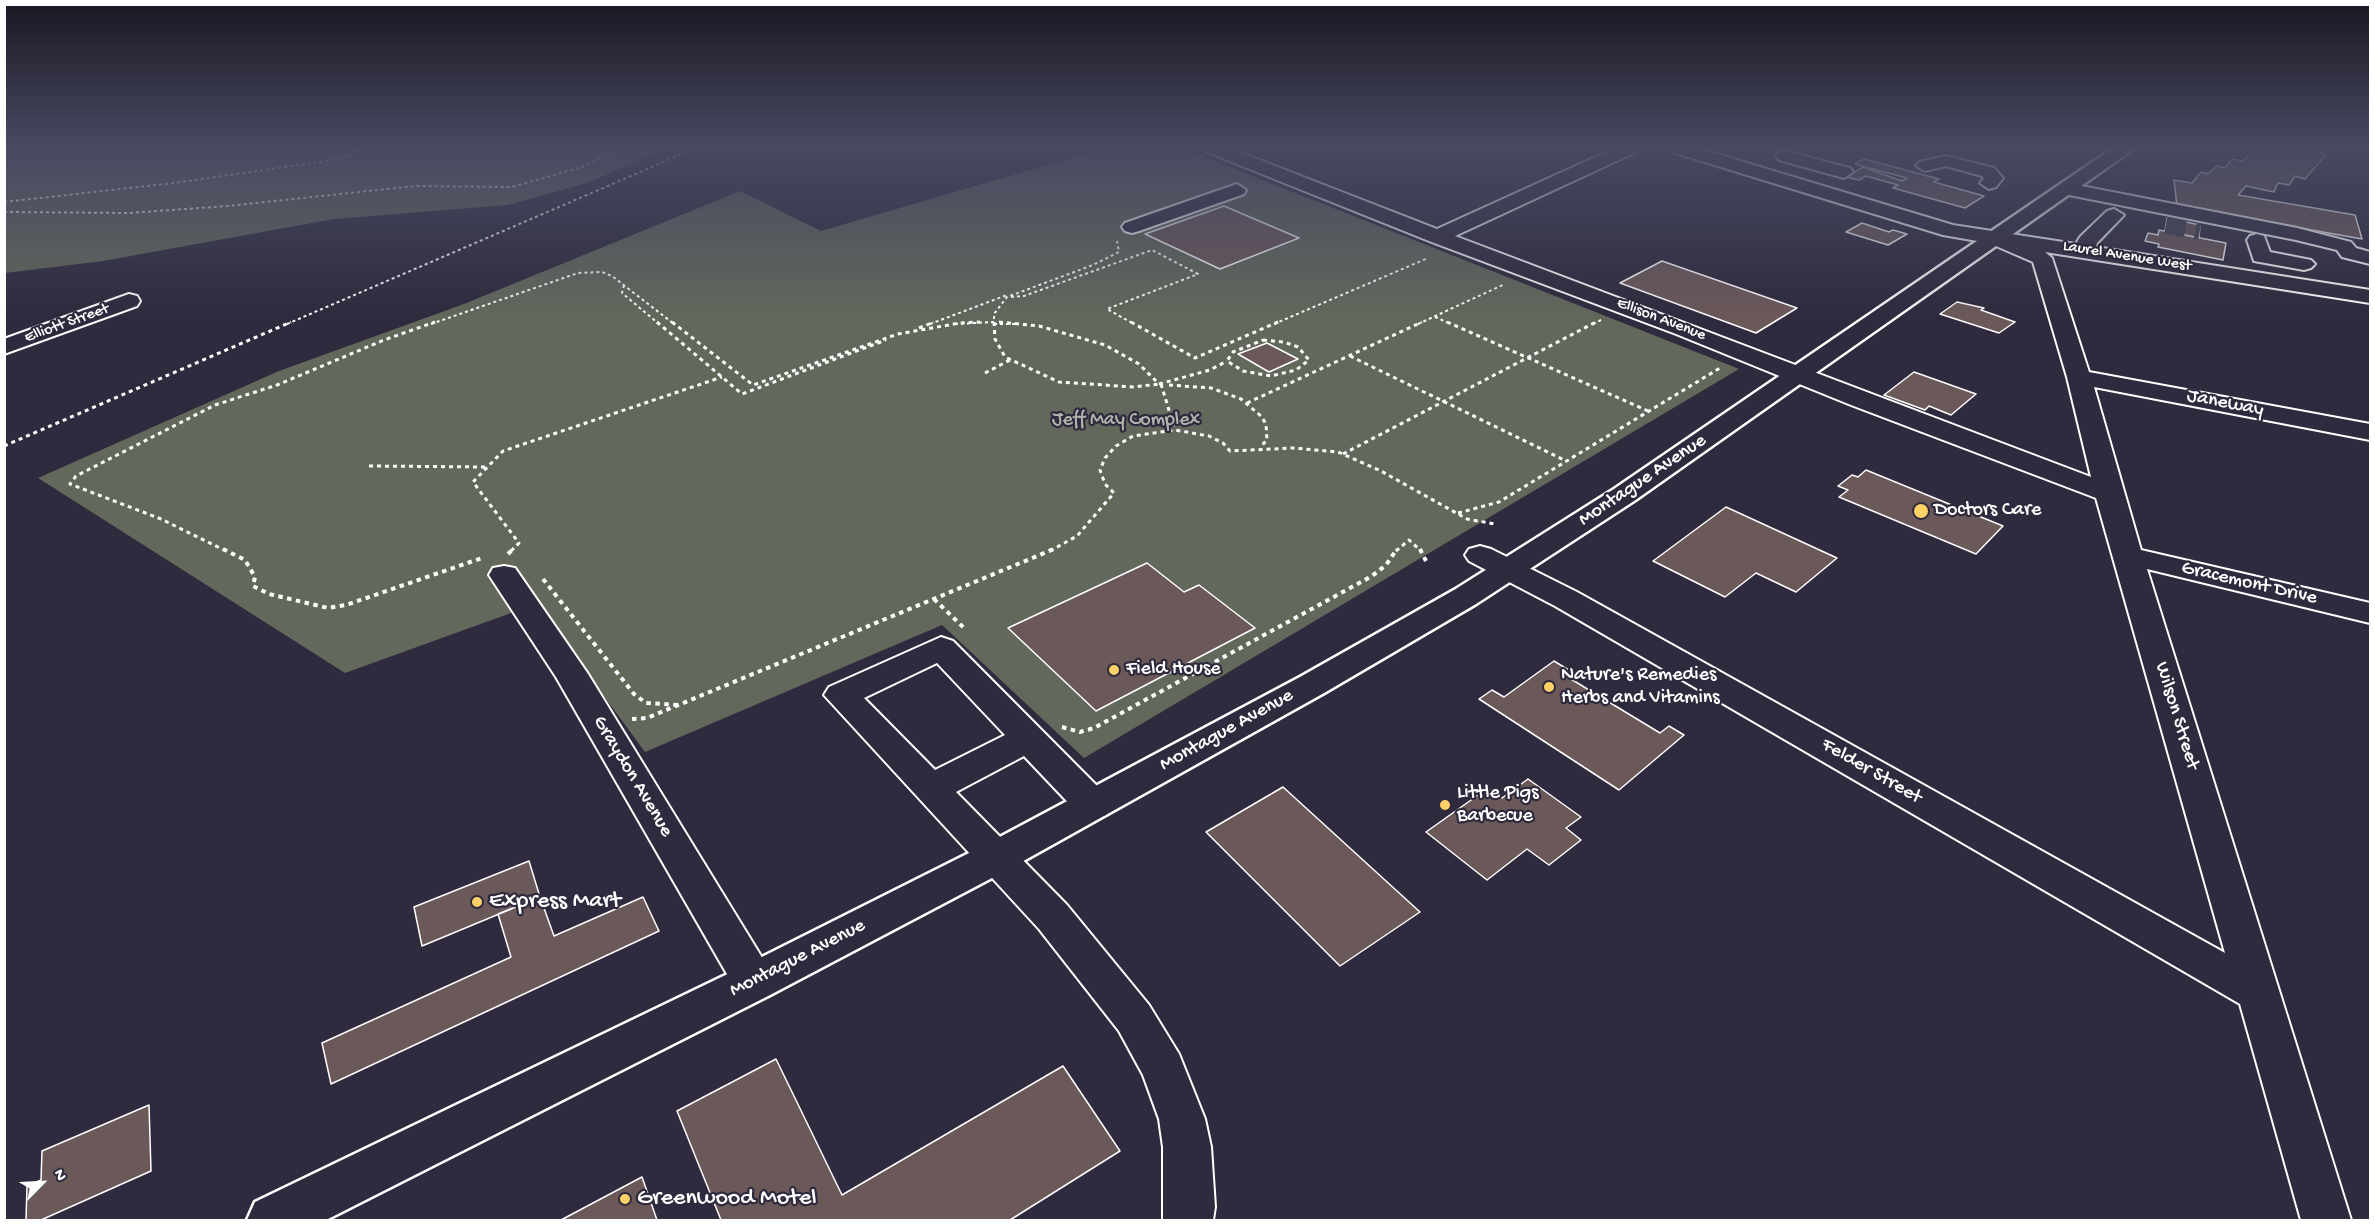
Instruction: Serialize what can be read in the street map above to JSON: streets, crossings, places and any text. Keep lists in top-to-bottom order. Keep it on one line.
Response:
{"streets":{"main road":["Montague Avenue"],"street":["Laurel Avenue West","Ellison Avenue","Elliott Street","Janeway","Gracemont Drive","Wilson Street","Felder Street","Graydon Avenue"]},"crossings":[["Laurel Avenue West","Montague Avenue"],["Laurel Avenue West","Wilson Street"],["Ellison Avenue","Montague Avenue"],["Ellison Avenue","Wilson Street"],["Janeway","Wilson Street"],["Montague Avenue","Wilson Street"],["Montague Avenue","Felder Street"],["Montague Avenue","Graydon Avenue"],["Gracemont Drive","Wilson Street"],["Wilson Street","Felder Street"]],"parks":["Jeff May Complex"],"places":["Doctors Care","Field House","Nature's Remedies Herbs and Vitamins","Little Pigs Barbecue","Express Mart","Greenwood Motel"],"north":"top right"}
